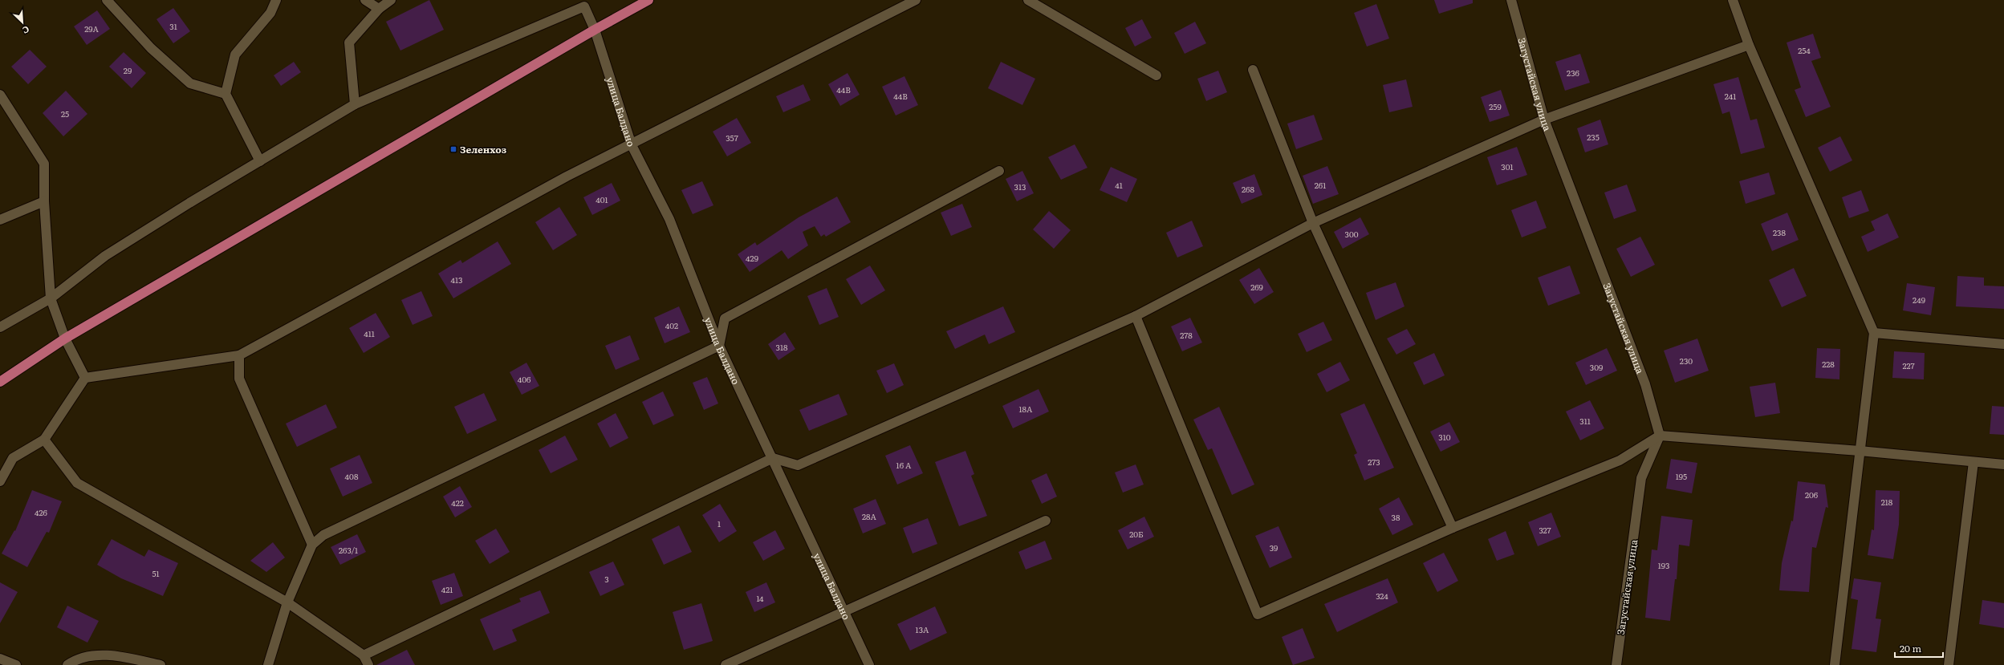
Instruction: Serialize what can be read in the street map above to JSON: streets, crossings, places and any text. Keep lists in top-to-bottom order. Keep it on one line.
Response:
{"streets":{"street":["Загустайская улица","улица Балдано"]},"places":{"transit":["Зеленхоз"]},"house_numbers":["31","29А","254","29","236","44В","44В","241","259","25","235","357","301","41","261","313","268","401","238","300","429","413","269","249","402","411","278","318","230","228","227","309","406","18А","311","310","273","16 А","408","195","206","218","422","426","28А","38","1","327","20Б","39","263/1","193","51","3","421","324","14","13А"],"scale_bar":"20 m","north":"bottom right"}
